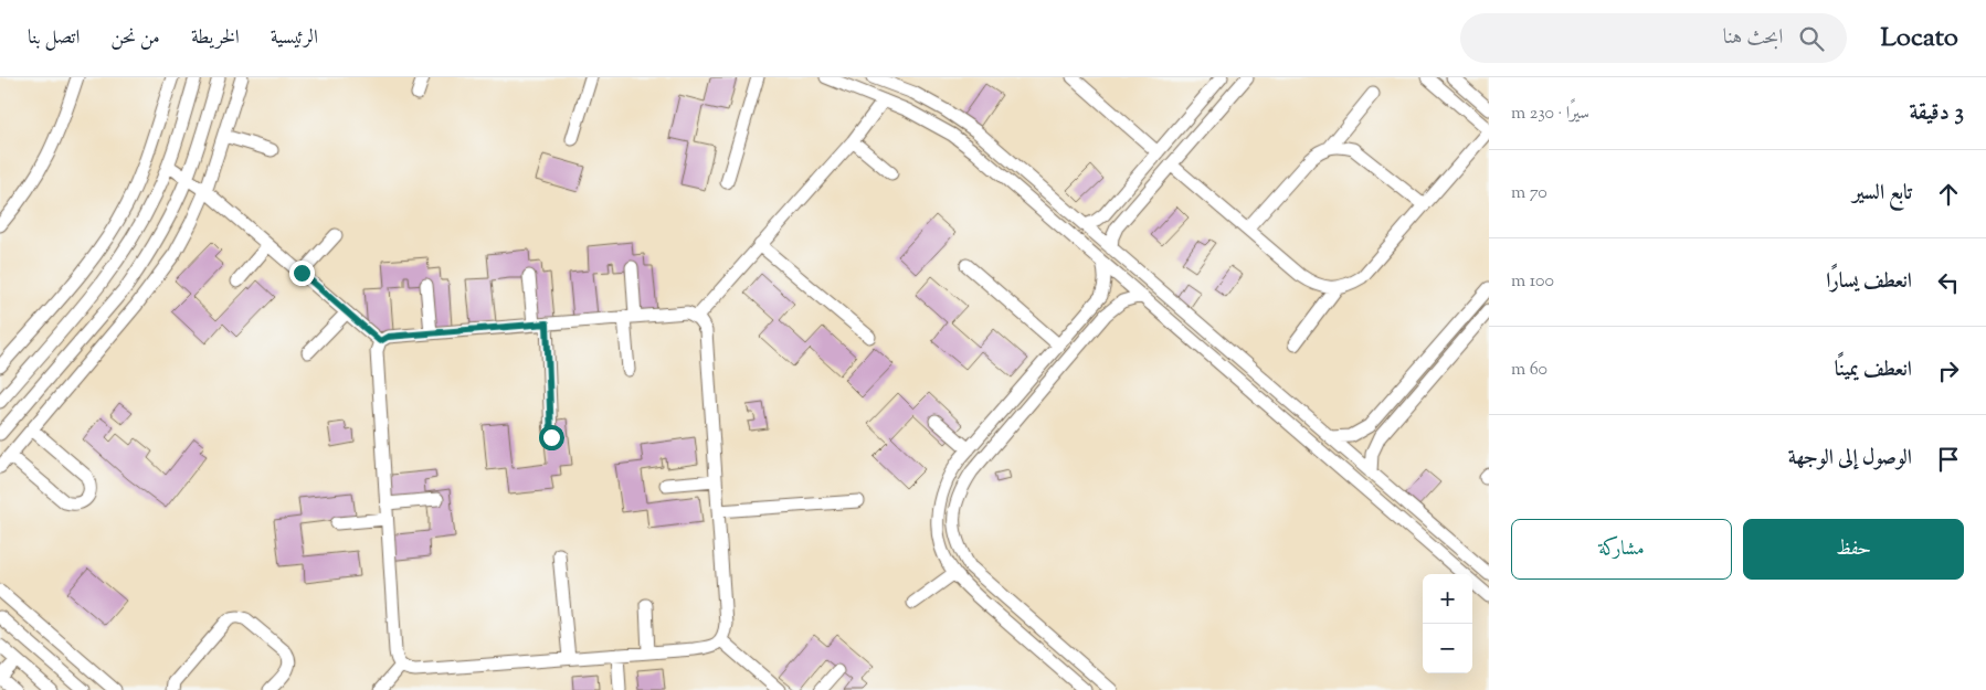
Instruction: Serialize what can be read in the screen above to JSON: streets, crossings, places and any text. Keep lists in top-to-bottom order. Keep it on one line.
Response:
{"page":{"header":"Locato","search":"ابحث هنا","nav":["الرئيسية","الخريطة","من نحن","اتصل بنا"],"heading":["3 دقيقة","سيرًا · 230 m"],"list":[["تابع السير","70 m"],["انعطف يسارًا","100 m"],["انعطف يمينًا","60 m"],"الوصول إلى الوجهة"],"buttons":["حفظ","مشاركة"],"map_buttons":["+","−"]}}
